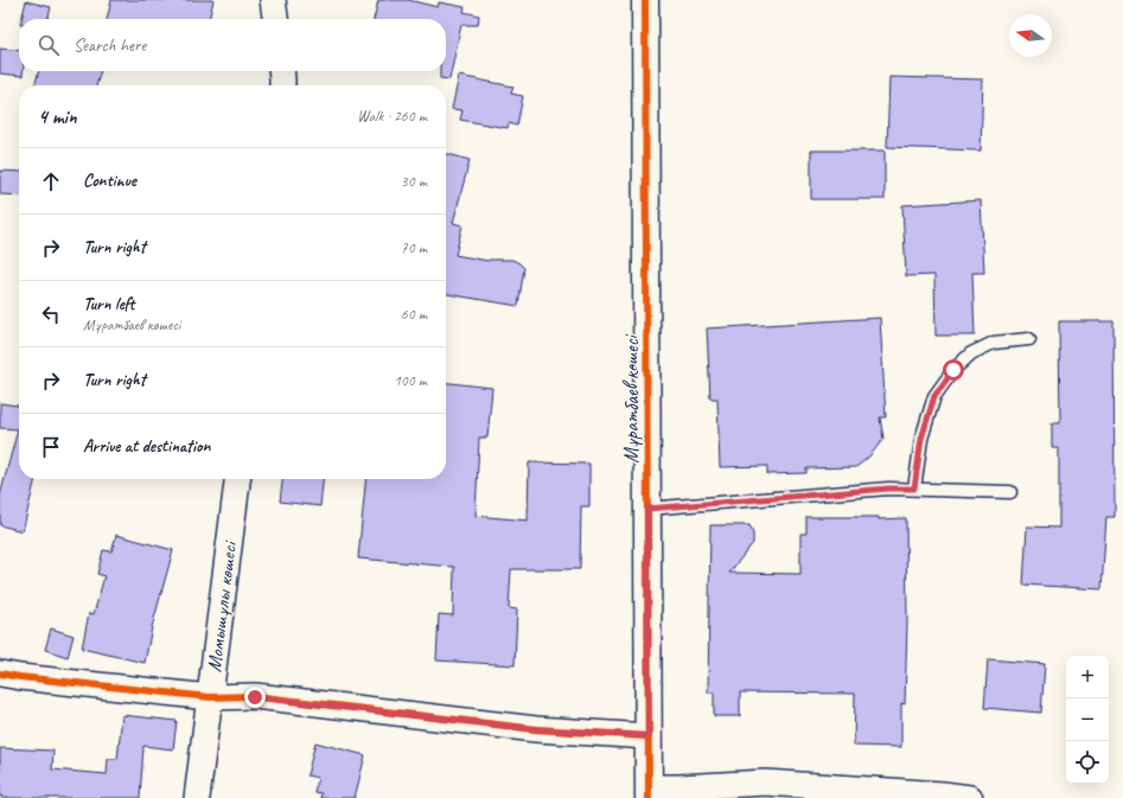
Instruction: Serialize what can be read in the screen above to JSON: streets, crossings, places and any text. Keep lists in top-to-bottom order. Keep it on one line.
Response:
{"streets":{"street":["Мұратбаев көшесі","Момышұлы көшесі"]},"north":"left","page":{"search":"Search here","heading":["4 min","Walk · 260 m"],"list":[["Continue","30 m"],["Turn right","70 m"],["Turn left","Мұратбаев көшесі","60 m"],["Turn right","100 m"],"Arrive at destination"],"map_buttons":["+","−"]}}
